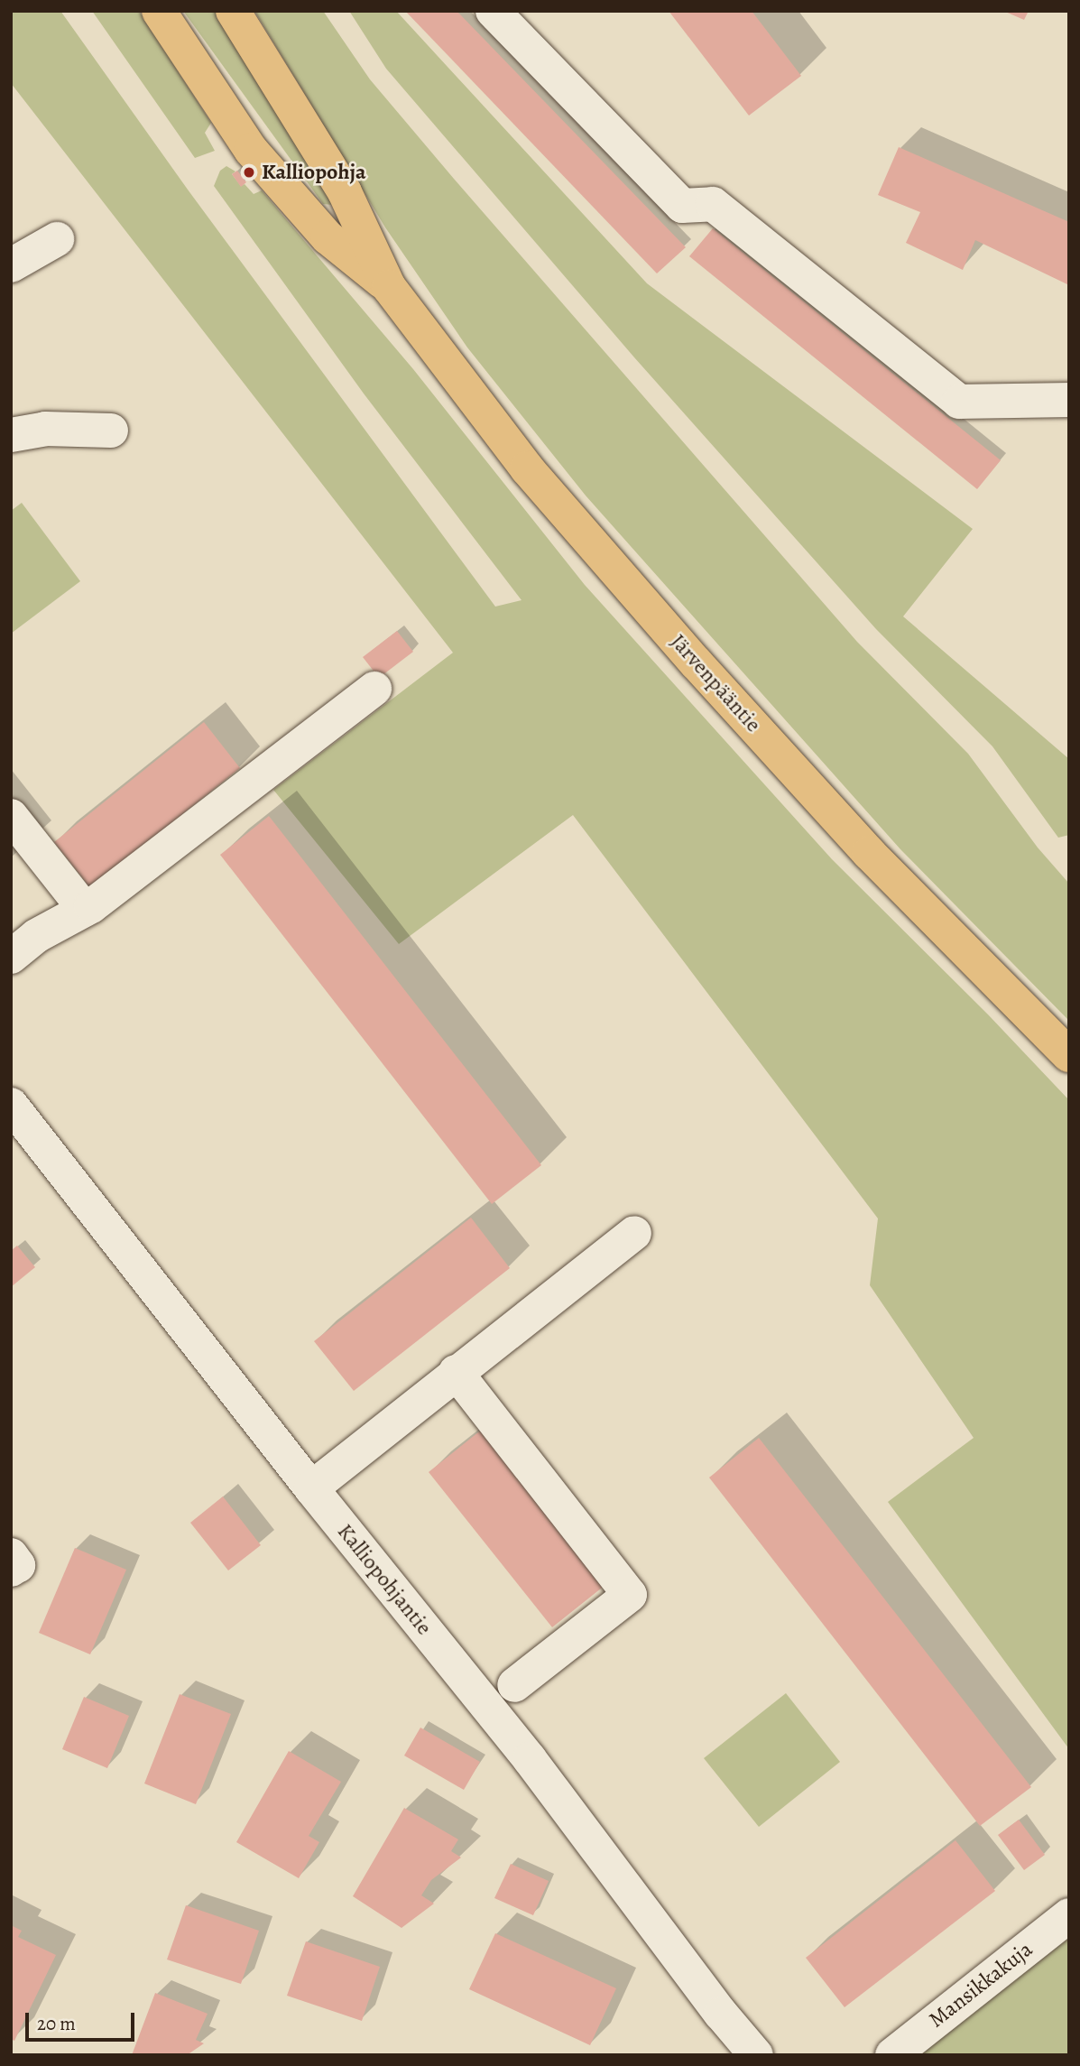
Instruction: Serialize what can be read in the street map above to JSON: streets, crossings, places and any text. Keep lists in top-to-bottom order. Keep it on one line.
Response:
{"streets":{"main road":["Järvenpääntie"],"street":["Kalliopohjantie","Mansikkakuja"]},"places":["Kalliopohja"],"scale_bar":"20 m"}
